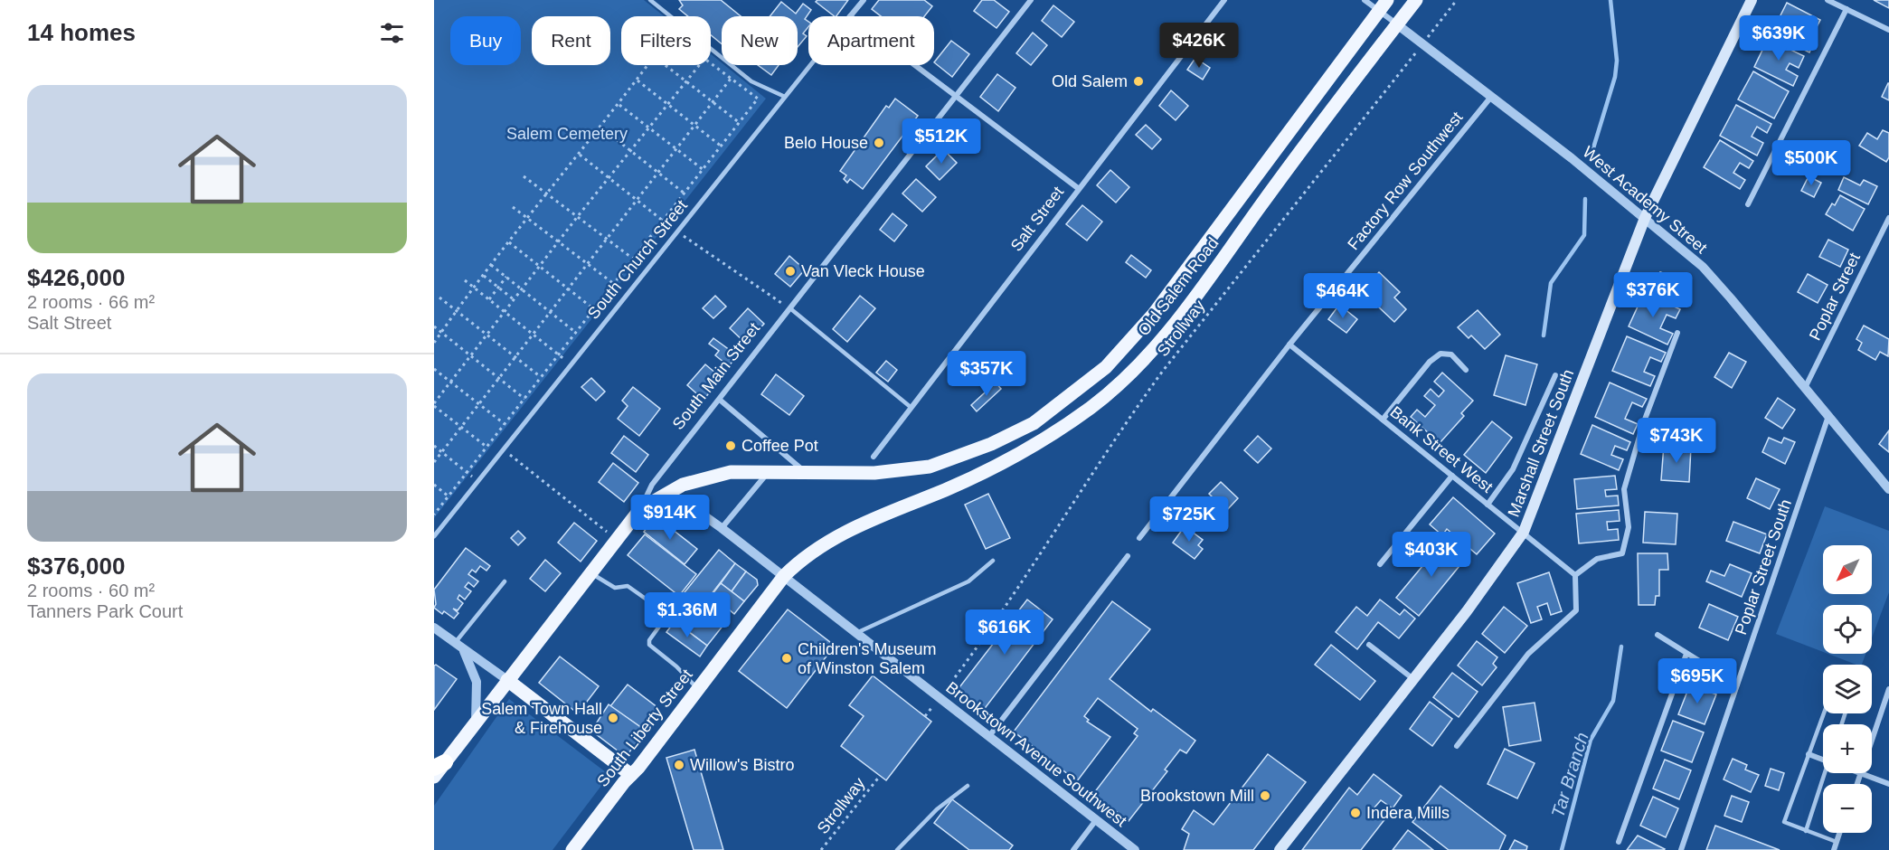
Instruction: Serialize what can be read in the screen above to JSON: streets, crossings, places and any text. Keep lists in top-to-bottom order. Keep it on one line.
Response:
{"streets":{"main road":["Old Salem Road","South Main Street","Marshall Street South","South Liberty Street"],"street":["Factory Row Southwest","West Academy Street","Salt Street","South Church Street","Poplar Street","Bank Street West","Poplar Street South","Brookstown Avenue Southwest"],"path":["Strollway"]},"crossings":[["Factory Row Southwest","West Academy Street"],["Factory Row Southwest","Bank Street West"],["West Academy Street","Old Salem Road"],["West Academy Street","Poplar Street"],["West Academy Street","Strollway"],["West Academy Street","Marshall Street South"],["West Academy Street","Poplar Street South"],["Old Salem Road","South Main Street"],["Old Salem Road","South Liberty Street"],["Old Salem Road","Brookstown Avenue Southwest"],["South Main Street","Brookstown Avenue Southwest"],["Marshall Street South","Bank Street West"],["South Liberty Street","Brookstown Avenue Southwest"]],"water":["Tar Branch"],"parks":["Salem Cemetery"],"places":["Old Salem","Belo House","Van Vleck House","Coffee Pot","Children's Museum of Winston Salem","Salem Town Hall & Firehouse","Willow's Bistro","Brookstown Mill","Indera Mills"],"north":"bottom left","page":{"heading":"14 homes","price":["$639K","$426K","$512K","$500K","$376K","$464K","$357K","$743K","$914K","$725K","$403K","$1.36M","$616K","$695K"],"chip":["Buy","Rent","Filters","New","Apartment"],"list":[{"name":"$426,000","note":"2 rooms · 66 m² · Salt Street"},{"name":"$376,000","note":"2 rooms · 60 m² · Tanners Park Court"}],"map_buttons":["+","−"]}}
